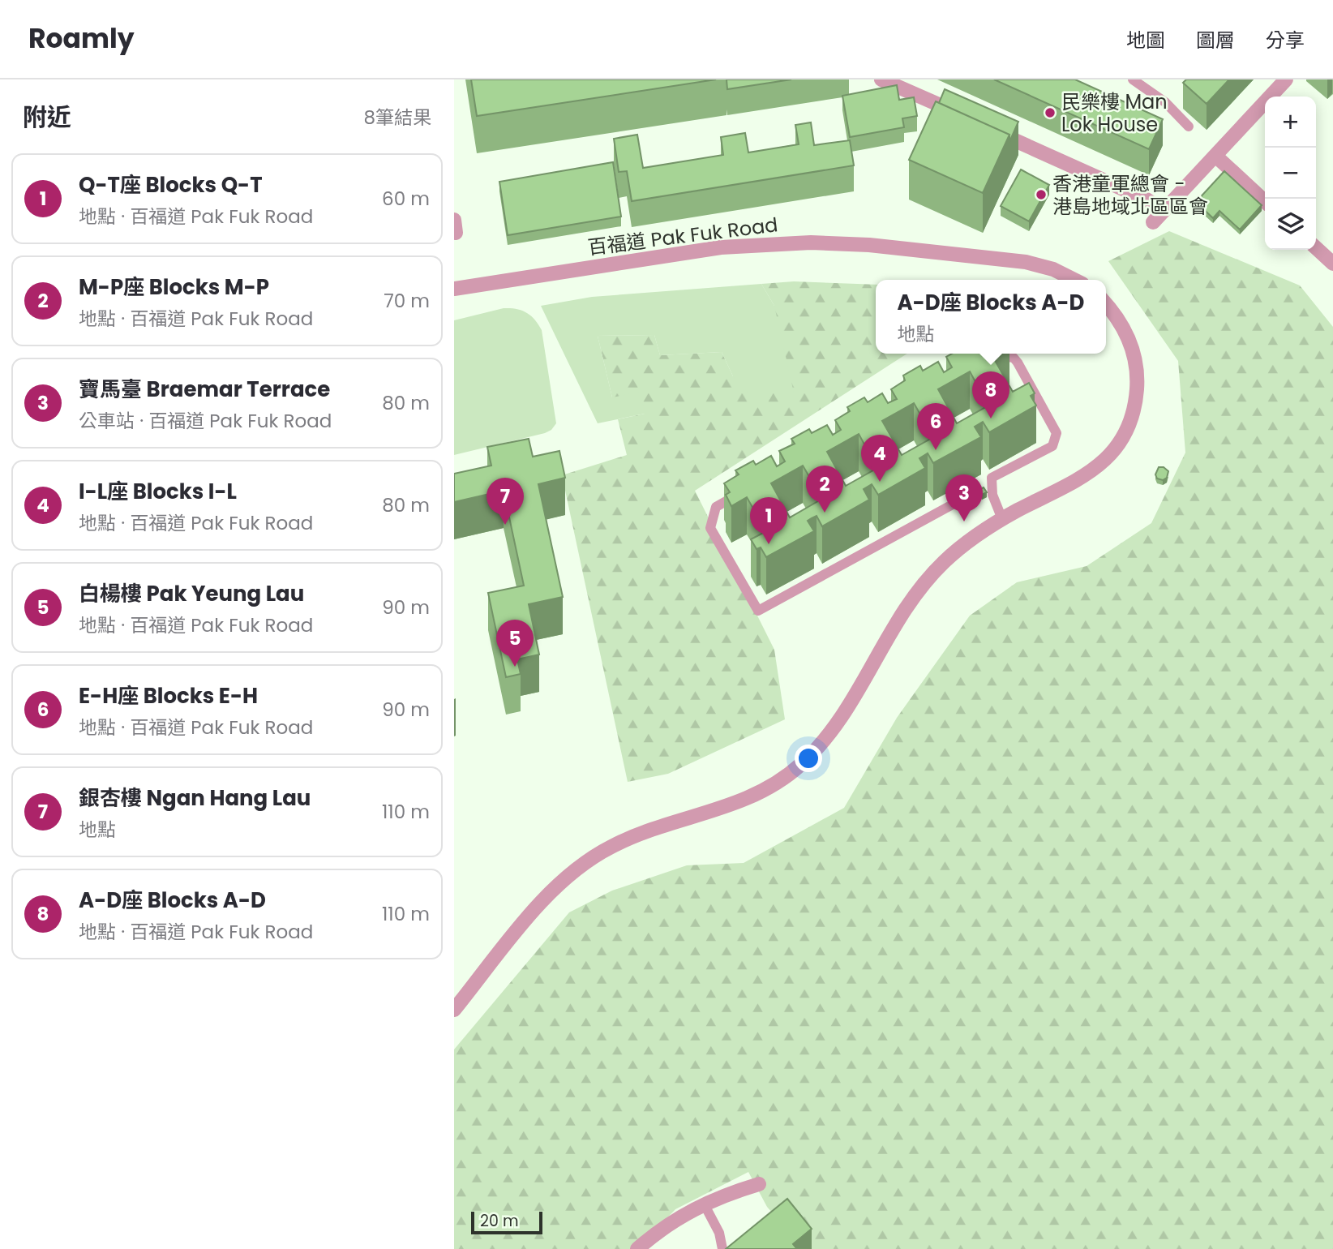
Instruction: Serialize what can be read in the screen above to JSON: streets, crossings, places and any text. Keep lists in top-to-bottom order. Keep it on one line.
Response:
{"streets":{"street":["百福道 Pak Fuk Road"]},"places":["民樂樓 Man Lok House","香港童軍總會 - 港島地域北區區會"],"scale_bar":"20 m","page":{"header":"Roamly","nav":["地圖","圖層","分享"],"heading":["附近","8筆結果"],"map_buttons":["+","−"],"list":[{"mark":"1","name":"Q-T座 Blocks Q-T","note":"地點 · 百福道 Pak Fuk Road","value":"60 m"},{"mark":"2","name":"M-P座 Blocks M-P","note":"地點 · 百福道 Pak Fuk Road","value":"70 m"},{"mark":"3","name":"寶馬臺 Braemar Terrace","note":"公車站 · 百福道 Pak Fuk Road","value":"80 m"},{"mark":"4","name":"I-L座 Blocks I-L","note":"地點 · 百福道 Pak Fuk Road","value":"80 m"},{"mark":"5","name":"白楊樓 Pak Yeung Lau","note":"地點 · 百福道 Pak Fuk Road","value":"90 m"},{"mark":"6","name":"E-H座 Blocks E-H","note":"地點 · 百福道 Pak Fuk Road","value":"90 m"},{"mark":"7","name":"銀杏樓 Ngan Hang Lau","note":"地點","value":"110 m"},{"mark":"8","name":"A-D座 Blocks A-D","note":"地點 · 百福道 Pak Fuk Road","value":"110 m"}],"popup":["A-D座 Blocks A-D","地點"],"pins":["8","6","4","2","3","7","1","5"],"scale":"20 m"}}
